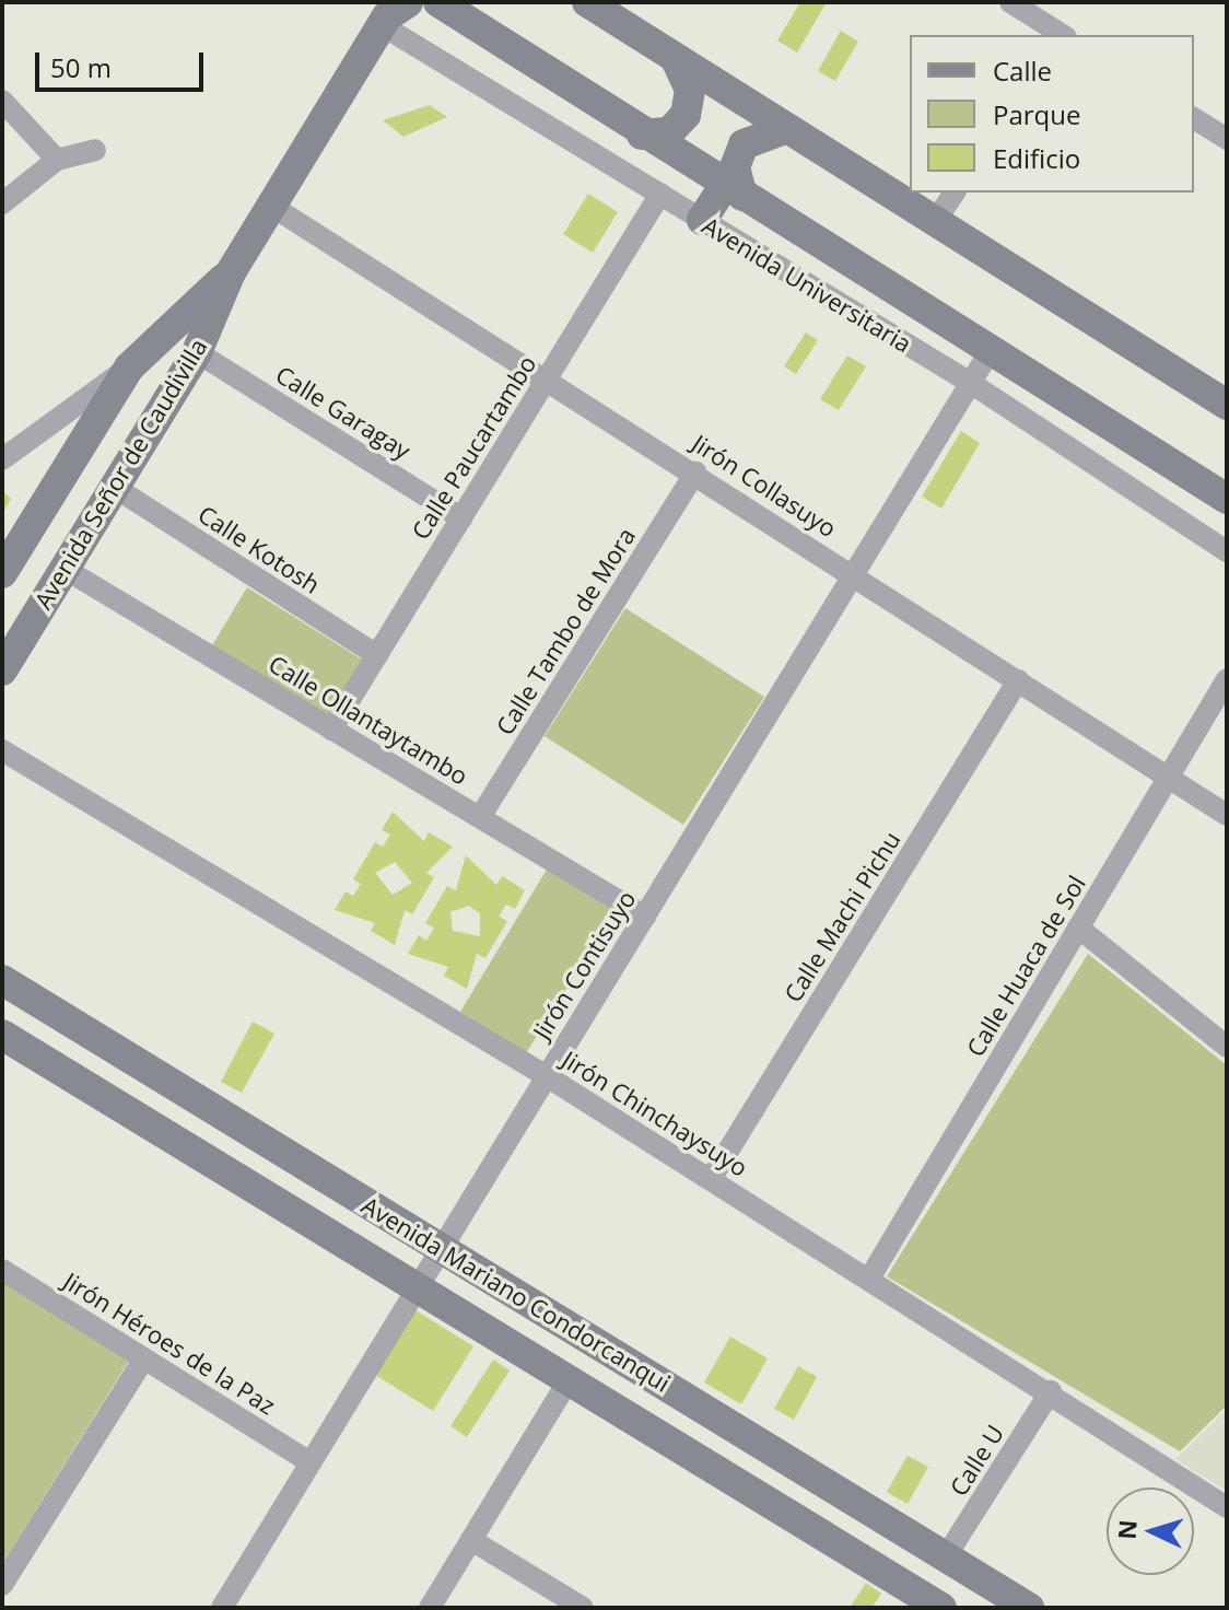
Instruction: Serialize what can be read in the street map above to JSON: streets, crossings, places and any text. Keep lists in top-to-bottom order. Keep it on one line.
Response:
{"streets":{"main road":["Avenida Universitaria","Avenida Señor de Caudivilla","Avenida Mariano Condorcanqui"],"street":["Calle Garagay","Calle Paucartambo","Jirón Collasuyo","Calle Kotosh","Calle Tambo de Mora","Calle Ollantaytambo","Calle Machi Pichu","Jirón Contisuyo","Calle Huaca de Sol","Jirón Chinchaysuyo","Jirón Héroes de la Paz","Calle U"]},"crossings":[["Avenida Universitaria","Calle Paucartambo"],["Avenida Universitaria","Avenida Señor de Caudivilla"],["Avenida Universitaria","Jirón Contisuyo"],["Calle Garagay","Calle Paucartambo"],["Calle Garagay","Avenida Señor de Caudivilla"],["Calle Paucartambo","Jirón Collasuyo"],["Calle Paucartambo","Calle Kotosh"],["Calle Paucartambo","Calle Ollantaytambo"],["Avenida Señor de Caudivilla","Jirón Collasuyo"],["Avenida Señor de Caudivilla","Calle Kotosh"],["Avenida Señor de Caudivilla","Calle Ollantaytambo"],["Jirón Collasuyo","Calle Tambo de Mora"],["Jirón Collasuyo","Calle Machi Pichu"],["Jirón Collasuyo","Jirón Contisuyo"],["Jirón Collasuyo","Calle Huaca de Sol"],["Calle Tambo de Mora","Calle Ollantaytambo"],["Calle Ollantaytambo","Jirón Contisuyo"],["Calle Machi Pichu","Jirón Chinchaysuyo"],["Jirón Contisuyo","Jirón Chinchaysuyo"],["Jirón Contisuyo","Avenida Mariano Condorcanqui"],["Jirón Contisuyo","Jirón Héroes de la Paz"],["Calle Huaca de Sol","Jirón Chinchaysuyo"],["Jirón Chinchaysuyo","Calle U"],["Avenida Mariano Condorcanqui","Calle U"]],"legend":["Calle","Parque","Edificio"],"scale_bar":"50 m","north":"left"}
